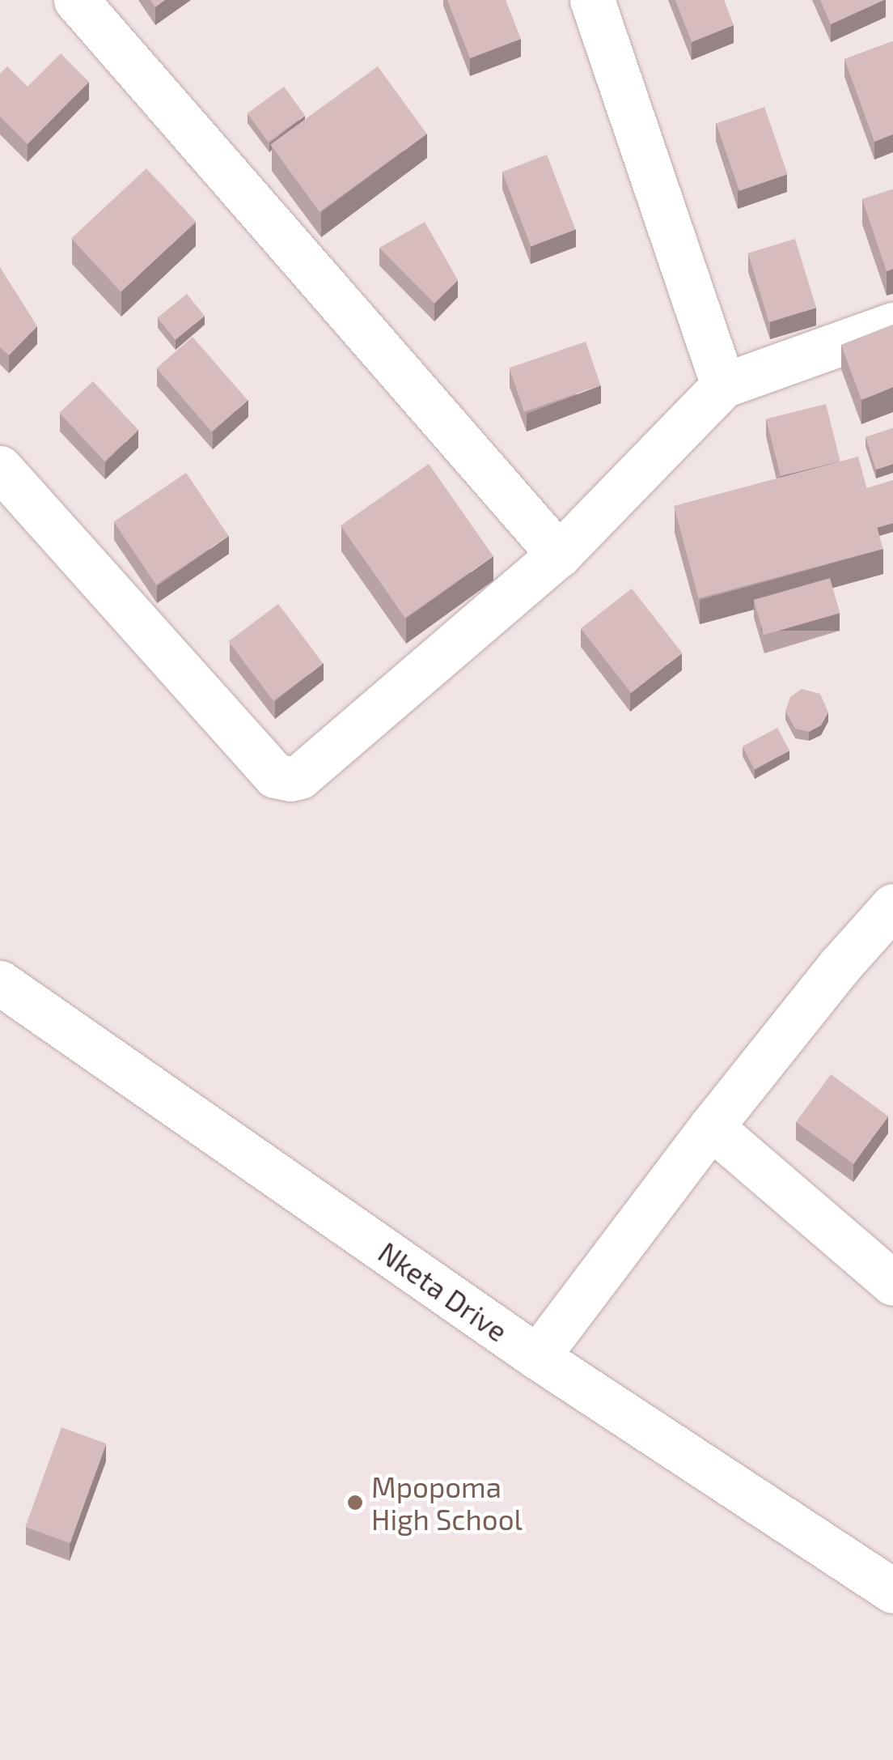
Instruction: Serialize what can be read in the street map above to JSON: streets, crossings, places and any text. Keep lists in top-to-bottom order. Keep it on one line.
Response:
{"streets":{"street":["Nketa Drive"]},"places":["Mpopoma High School"]}
